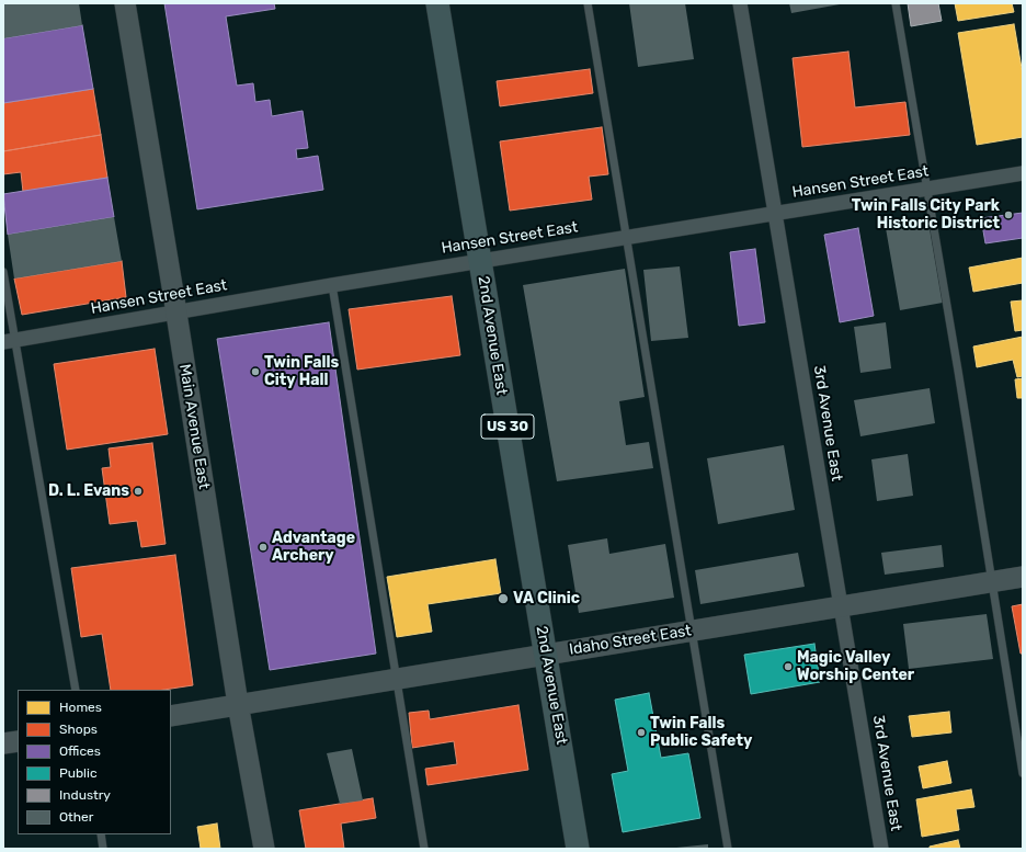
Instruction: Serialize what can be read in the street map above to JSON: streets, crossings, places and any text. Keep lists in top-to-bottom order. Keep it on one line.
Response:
{"streets":{"main road":["2nd Avenue East","US 30"],"street":["Hansen Street East","3rd Avenue East","Main Avenue East","Idaho Street East"]},"crossings":[["Hansen Street East","2nd Avenue East"],["Hansen Street East","3rd Avenue East"],["Hansen Street East","Main Avenue East"],["2nd Avenue East","Idaho Street East"],["3rd Avenue East","Idaho Street East"],["Main Avenue East","Idaho Street East"]],"places":["Twin Falls City Park Historic District","Twin Falls City Hall","D. L. Evans","Advantage Archery","VA Clinic","Magic Valley Worship Center","Twin Falls Public Safety"],"legend":["Homes","Shops","Offices","Public","Industry","Other"]}
